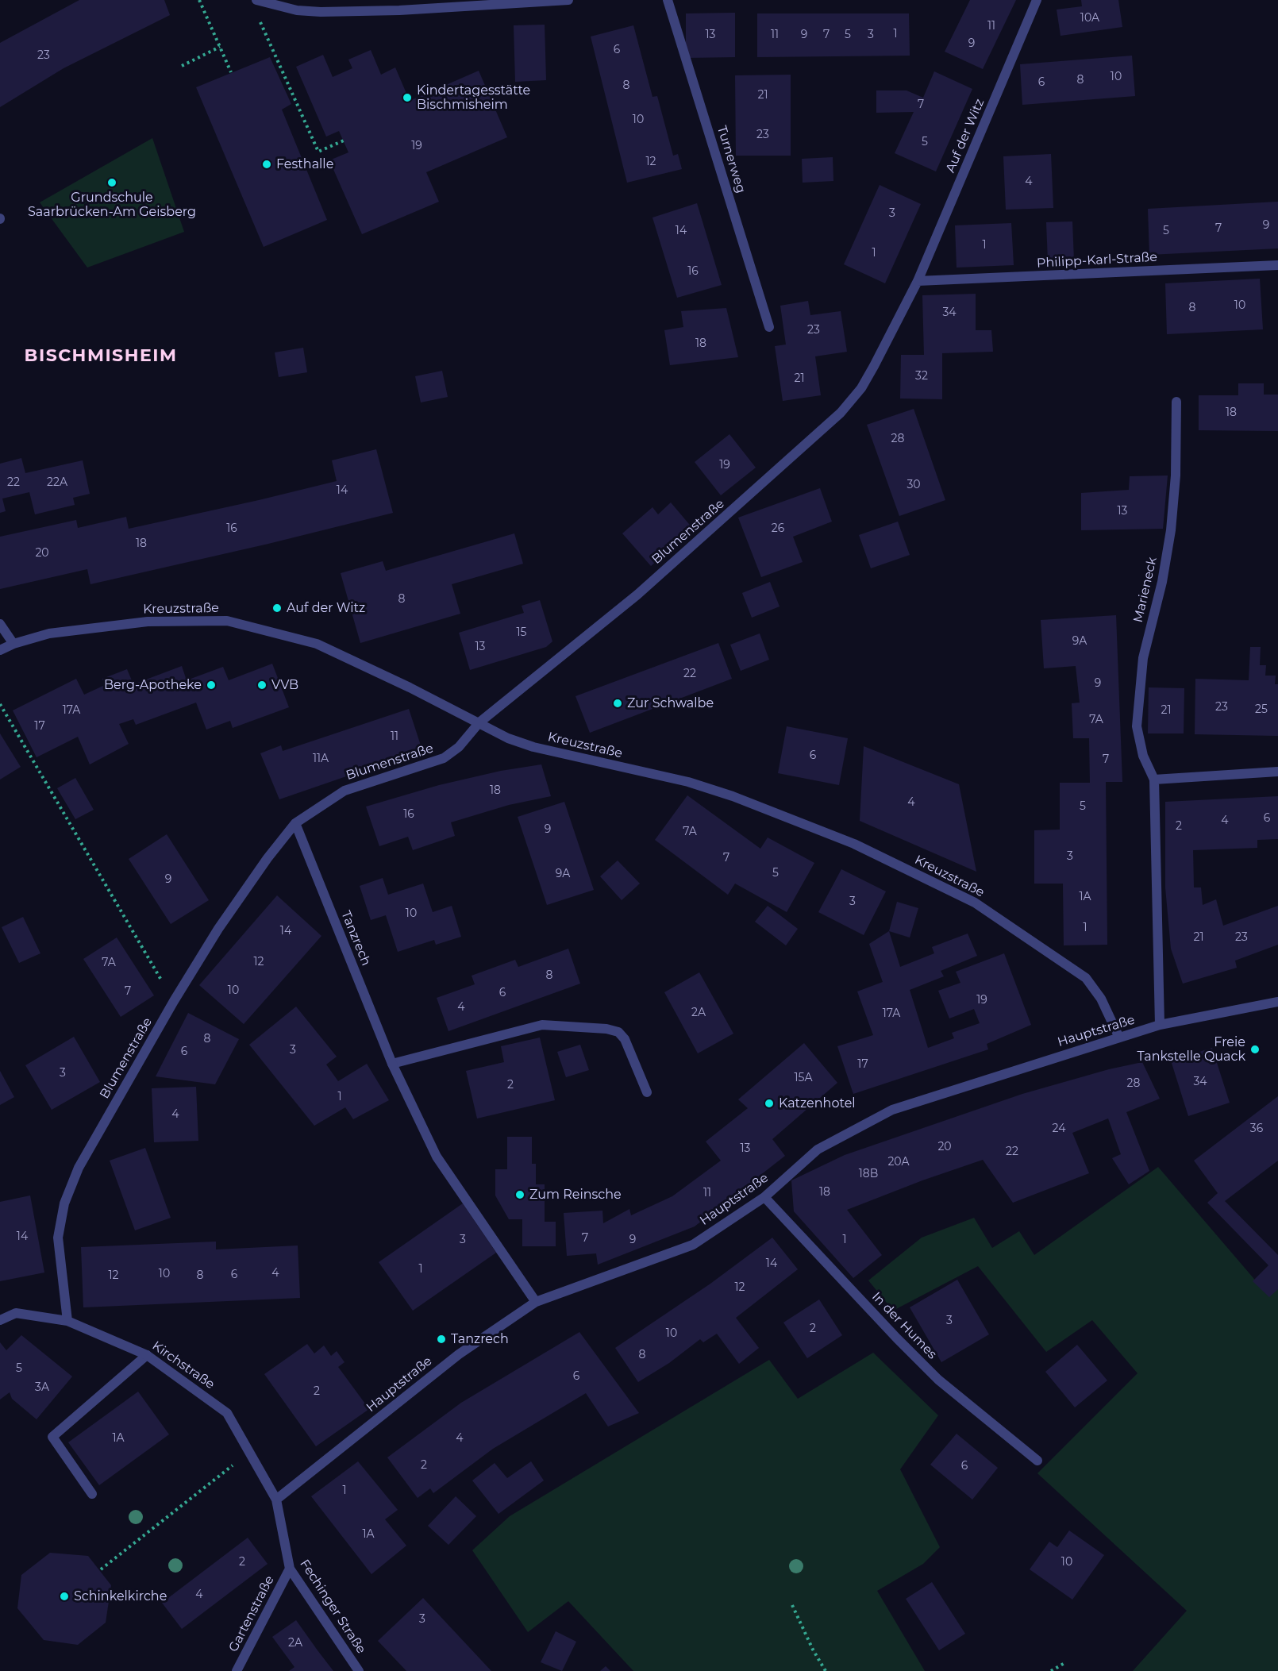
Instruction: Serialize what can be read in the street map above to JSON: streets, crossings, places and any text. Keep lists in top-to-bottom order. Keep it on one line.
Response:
{"streets":{"street":["Auf der Witz","Turnerweg","Philipp-Karl-Straße","Blumenstraße","Marieneck","Kreuzstraße","Tanzrech","Hauptstraße","In der Humes","Kirchstraße","Fechinger Straße","Gartenstraße"]},"crossings":[["Auf der Witz","Philipp-Karl-Straße"],["Auf der Witz","Blumenstraße"],["Philipp-Karl-Straße","Blumenstraße"],["Blumenstraße","Kreuzstraße"],["Blumenstraße","Tanzrech"],["Blumenstraße","Kirchstraße"],["Marieneck","Hauptstraße"],["Kreuzstraße","Hauptstraße"],["Tanzrech","Hauptstraße"],["Hauptstraße","In der Humes"],["Hauptstraße","Kirchstraße"],["Hauptstraße","Fechinger Straße"],["Kirchstraße","Fechinger Straße"],["Fechinger Straße","Gartenstraße"]],"districts":["BISCHMISHEIM"],"places":["Kindertagesstätte Bischmisheim","Festhalle","Grundschule Saarbrücken-Am Geisberg","Auf der Witz","Berg-Apotheke","VVB","Zur Schwalbe","Freie Tankstelle Quack","Katzenhotel","Zum Reinsche","Tanzrech","Schinkelkirche"],"house_numbers":["10A","11","1","13","11","9","7","5","3","9","6","23","10","8","6","8","21","7","10","23","5","19","12","4","3","9","7","14","5","1","1","16","10","8","34","23","18","32","21","18","28","19","22","22A","30","14","13","16","26","18","20","8","15","9A","13","22","9","23","25","17A","21","7A","17","11","6","11A","7","18","4","5","16","6","4","2","9","7A","3","7","5","9A","9","1A","3","10","1","14","21","23","12","7A","8","10","7","6","19","4","2A","17A","8","3","6","17","3","15A","34","28","2","1","4","24","36","20","13","22","20A","18B","18","11","14","7","3","9","1","14","1","4","10","6","12","8","12","3","2","10","8","5","6","3A","2","1A","4","2","6","1","1A","2","10","4","3","2A"]}
